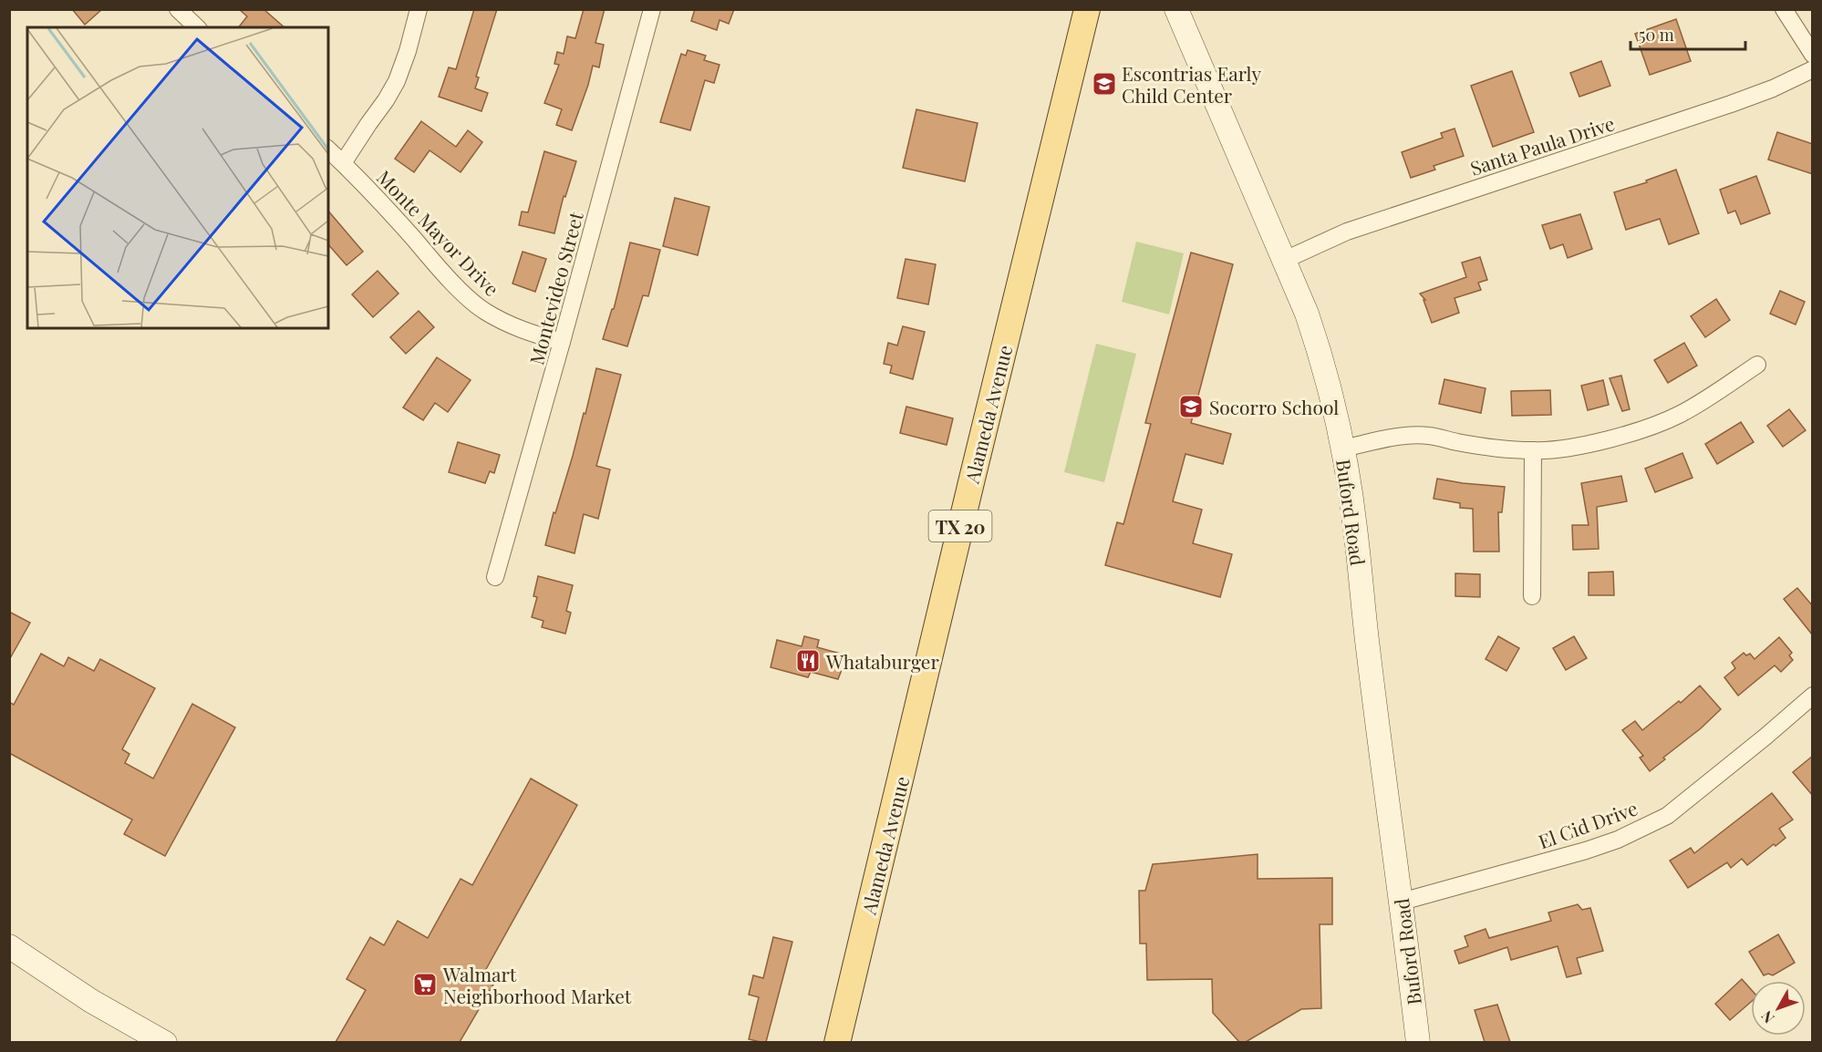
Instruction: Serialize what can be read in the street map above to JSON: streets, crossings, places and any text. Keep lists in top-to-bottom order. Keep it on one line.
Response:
{"streets":{"main road":["Alameda Avenue","TX 20"],"street":["Santa Paula Drive","Monte Mayor Drive","Montevideo Street","Buford Road","El Cid Drive"]},"crossings":[["Santa Paula Drive","Buford Road"],["Monte Mayor Drive","Montevideo Street"],["Buford Road","El Cid Drive"]],"places":{"school or university":["Escontrias Early Child Center","Socorro School"],"restaurant":["Whataburger"],"supermarket":["Walmart Neighborhood Market"]},"scale_bar":"50 m","north":"bottom left"}
